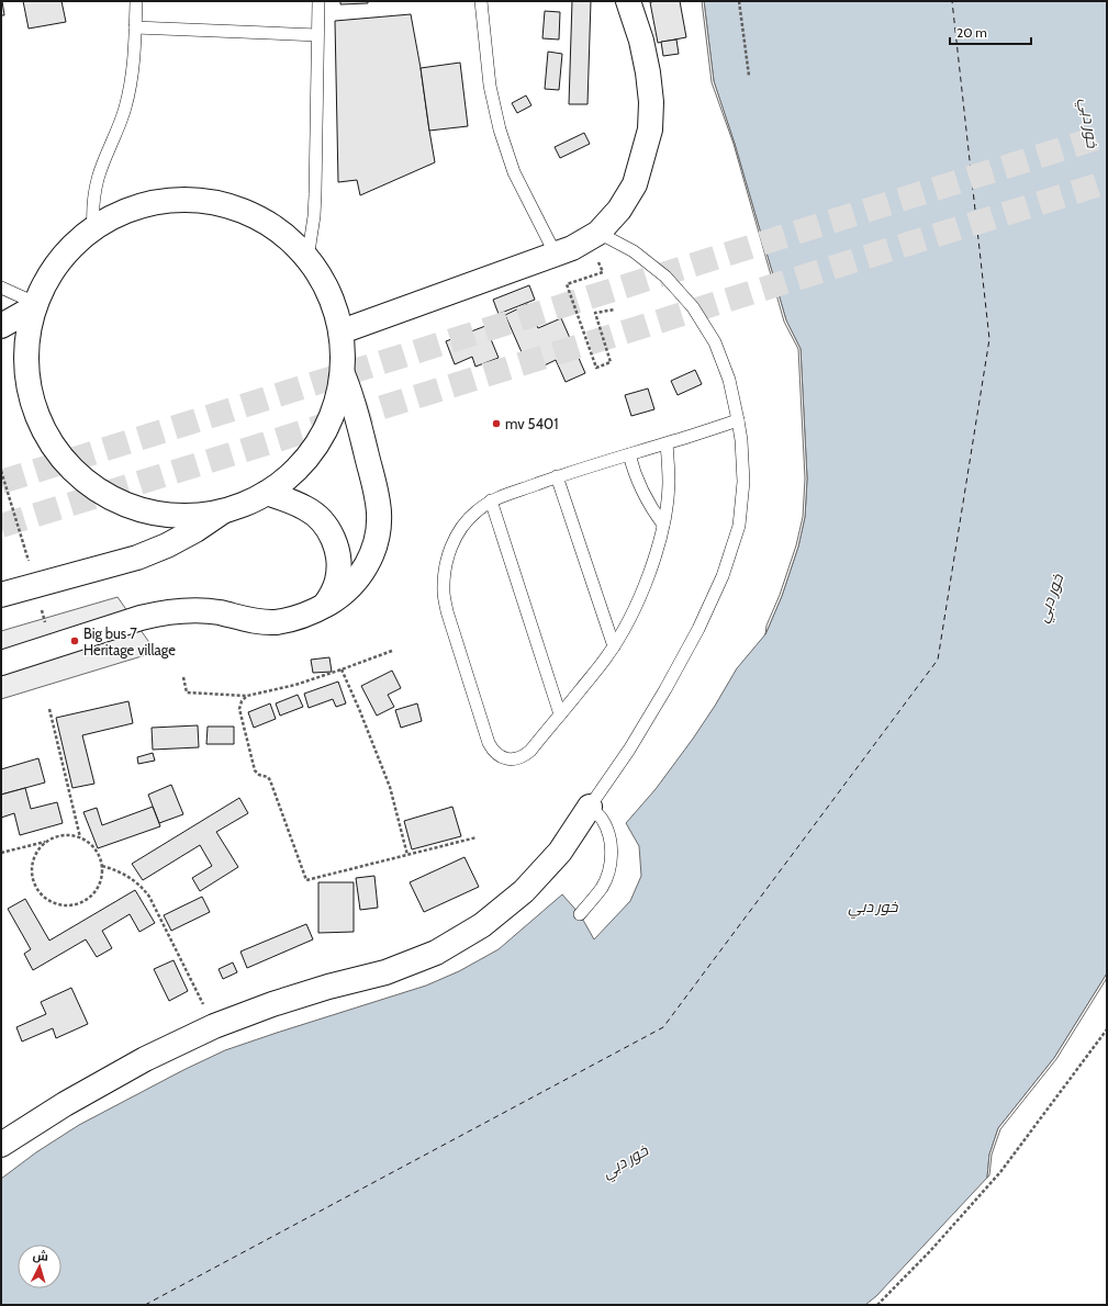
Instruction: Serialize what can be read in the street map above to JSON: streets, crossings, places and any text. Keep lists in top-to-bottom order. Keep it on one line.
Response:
{"water":["خور دبي"],"places":["mv 5401","Big bus 7 Heritage village"],"scale_bar":"20 m","north":"top"}
